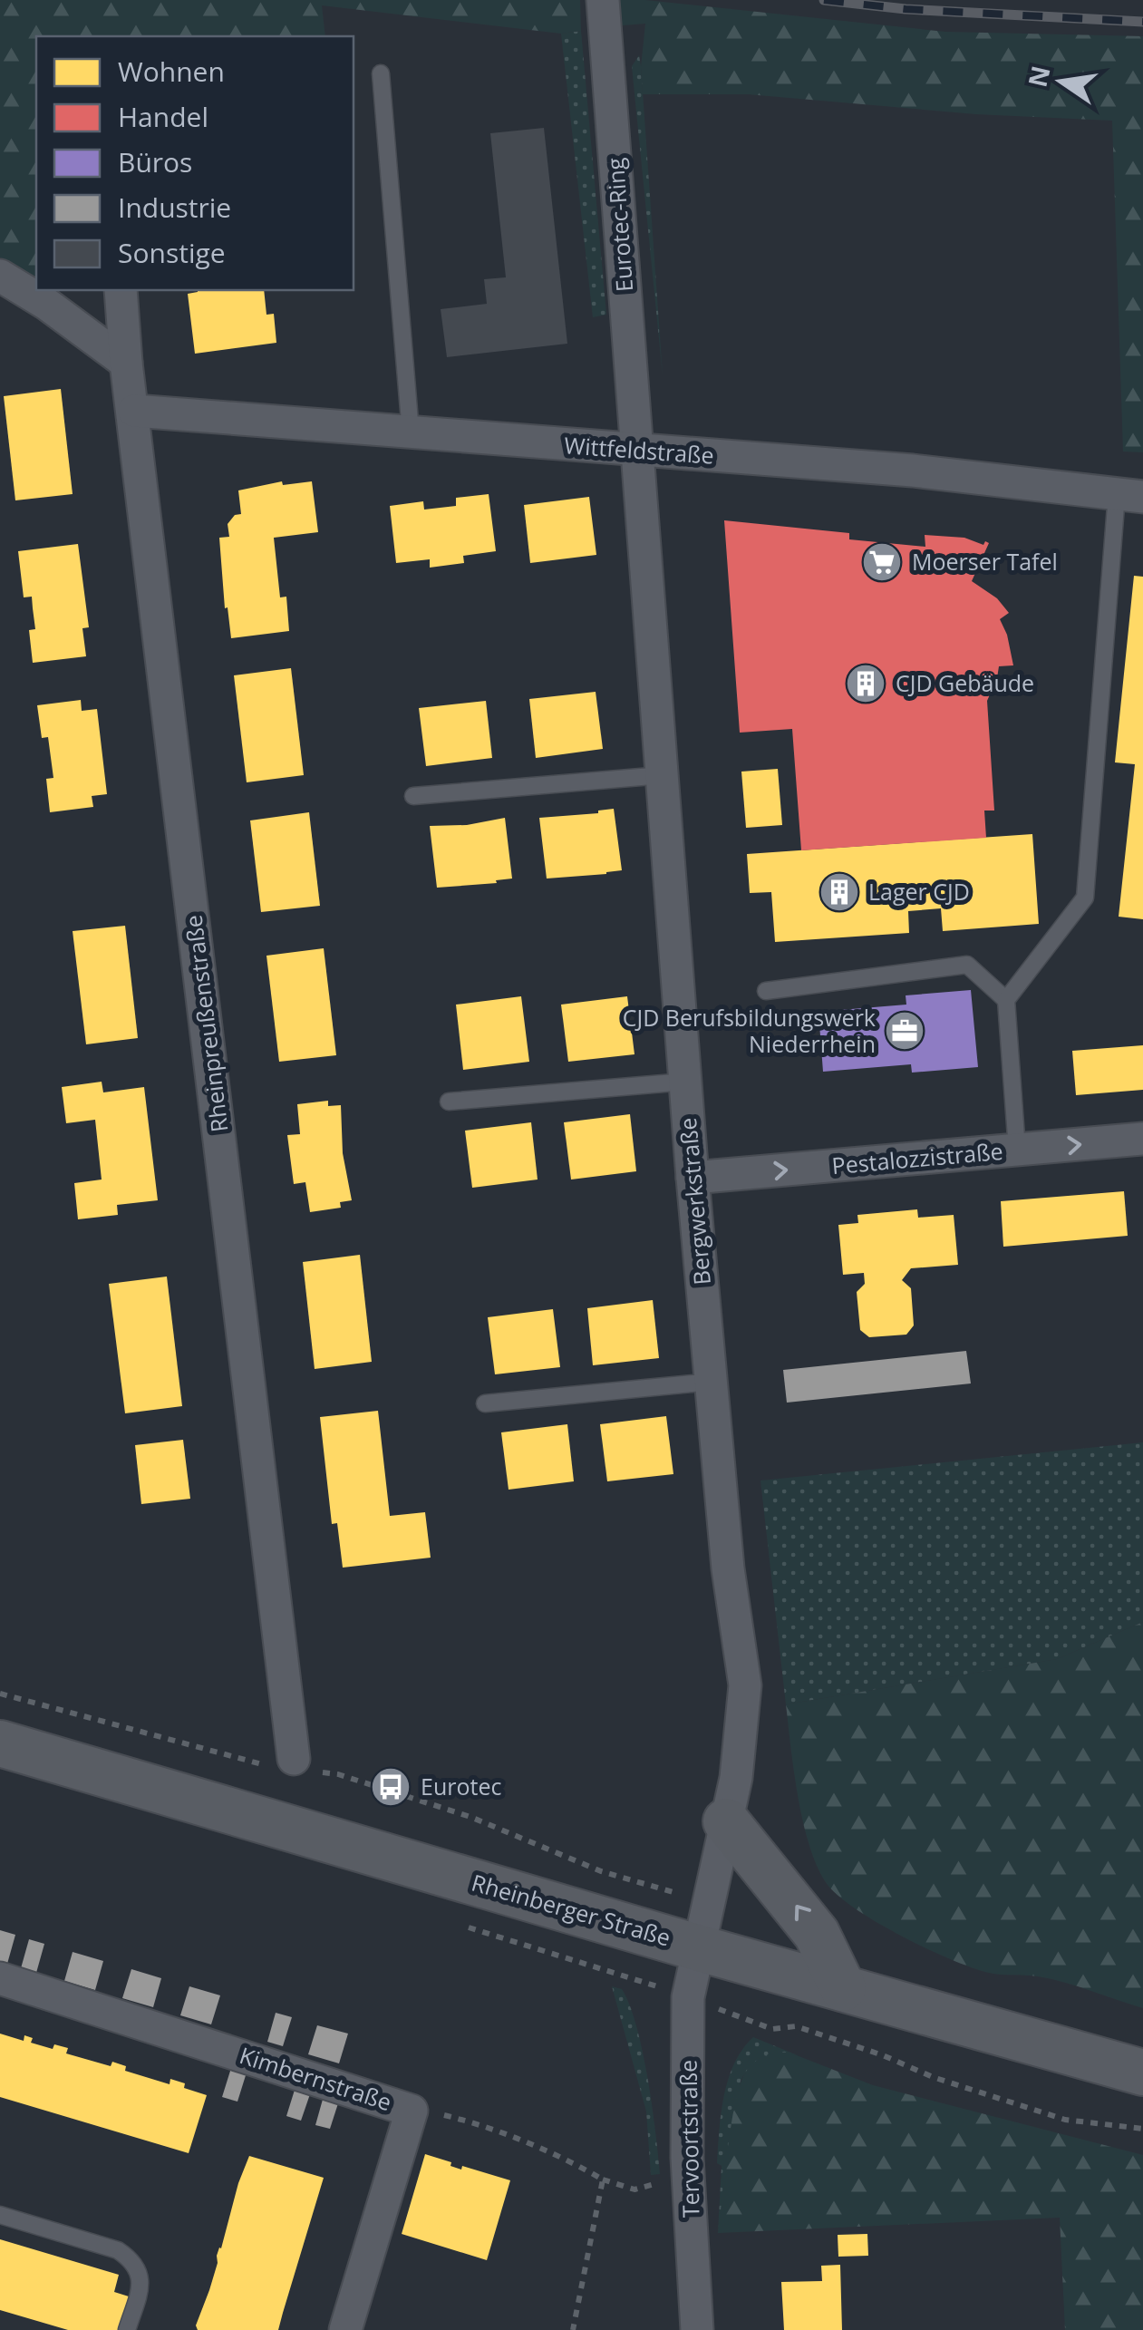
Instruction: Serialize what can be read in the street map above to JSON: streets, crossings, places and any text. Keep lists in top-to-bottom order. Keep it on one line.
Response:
{"streets":{"main road":["Rheinberger Straße"],"street":["Eurotec-Ring","Wittfeldstraße","Rheinpreußenstraße","Pestalozzistraße","Bergwerkstraße","Kimbernstraße","Tervoortstraße"]},"crossings":[["Eurotec-Ring","Wittfeldstraße"],["Eurotec-Ring","Bergwerkstraße"],["Wittfeldstraße","Rheinpreußenstraße"],["Wittfeldstraße","Bergwerkstraße"],["Pestalozzistraße","Bergwerkstraße"],["Bergwerkstraße","Rheinberger Straße"],["Bergwerkstraße","Tervoortstraße"],["Rheinberger Straße","Tervoortstraße"]],"one_way":["Pestalozzistraße"],"places":{"supermarket":["Moerser Tafel"],"building":["CJD Gebäude","Lager CJD"],"office":["CJD Berufsbildungswerk Niederrhein"],"bus stop":["Eurotec"]},"legend":["Wohnen","Handel","Büros","Industrie","Sonstige"],"north":"left"}
